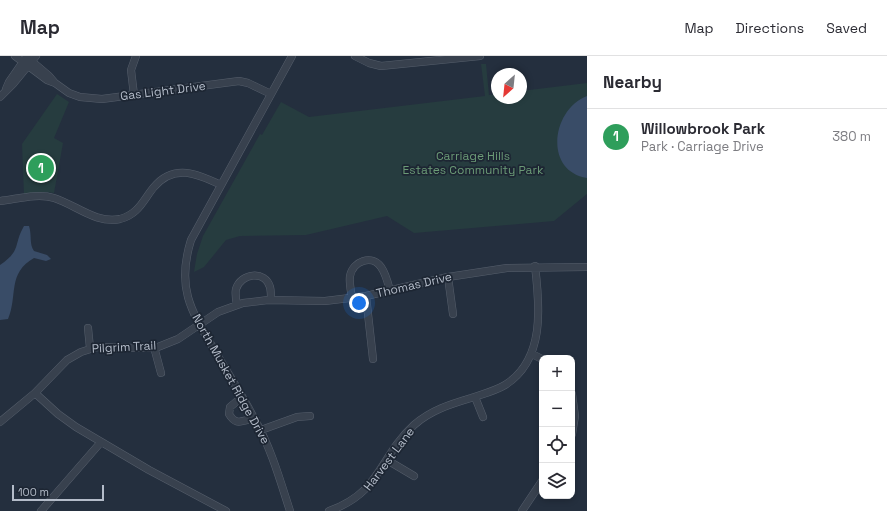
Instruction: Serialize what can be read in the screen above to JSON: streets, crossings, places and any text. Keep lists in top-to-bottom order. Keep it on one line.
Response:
{"streets":{"street":["Gas Light Drive","Thomas Drive","Pilgrim Trail","North Musket Ridge Drive","Harvest Lane"]},"crossings":[["Gas Light Drive","North Musket Ridge Drive"],["Thomas Drive","Pilgrim Trail"],["Thomas Drive","North Musket Ridge Drive"],["Thomas Drive","Harvest Lane"],["Pilgrim Trail","North Musket Ridge Drive"]],"parks":["Carriage Hills Estates Community Park"],"scale_bar":"100 m","north":"bottom left","page":{"header":"Map","nav":["Map","Directions","Saved"],"heading":"Nearby","list":[{"mark":"1","name":"Willowbrook Park","note":"Park · Carriage Drive","value":"380 m"}],"pins":"1","map_buttons":["+","−"],"scale":"100 m"}}
